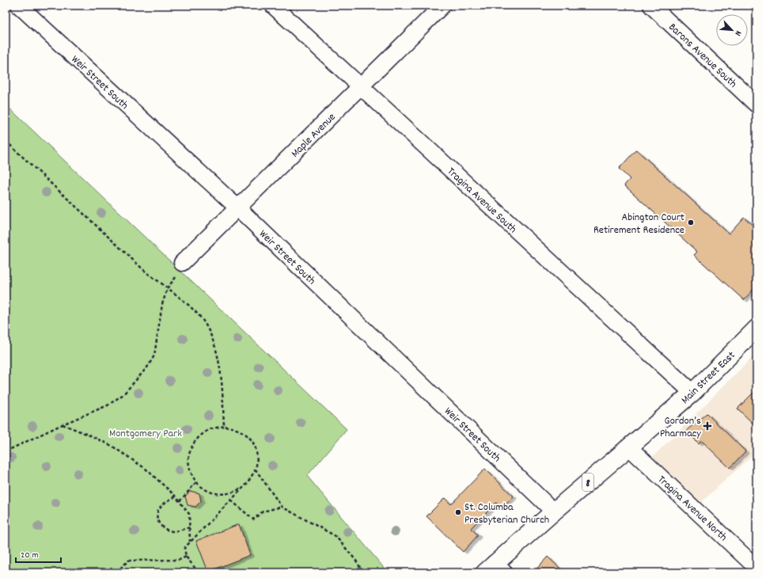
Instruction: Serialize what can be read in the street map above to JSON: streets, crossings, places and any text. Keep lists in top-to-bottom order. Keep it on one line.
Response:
{"streets":{"main road":["Main Street East","8"],"street":["Barons Avenue South","Weir Street South","Maple Avenue","Tragina Avenue South","Tragina Avenue North"]},"crossings":[["Weir Street South","Maple Avenue"],["Weir Street South","Main Street East"],["Maple Avenue","Tragina Avenue South"],["Tragina Avenue South","Main Street East"],["Main Street East","Tragina Avenue North"]],"parks":["Montgomery Park"],"places":{"other":["Abington Court Retirement Residence","St. Columba Presbyterian Church"],"health":["Gordon’s Pharmacy"]},"scale_bar":"20 m","north":"bottom right"}
